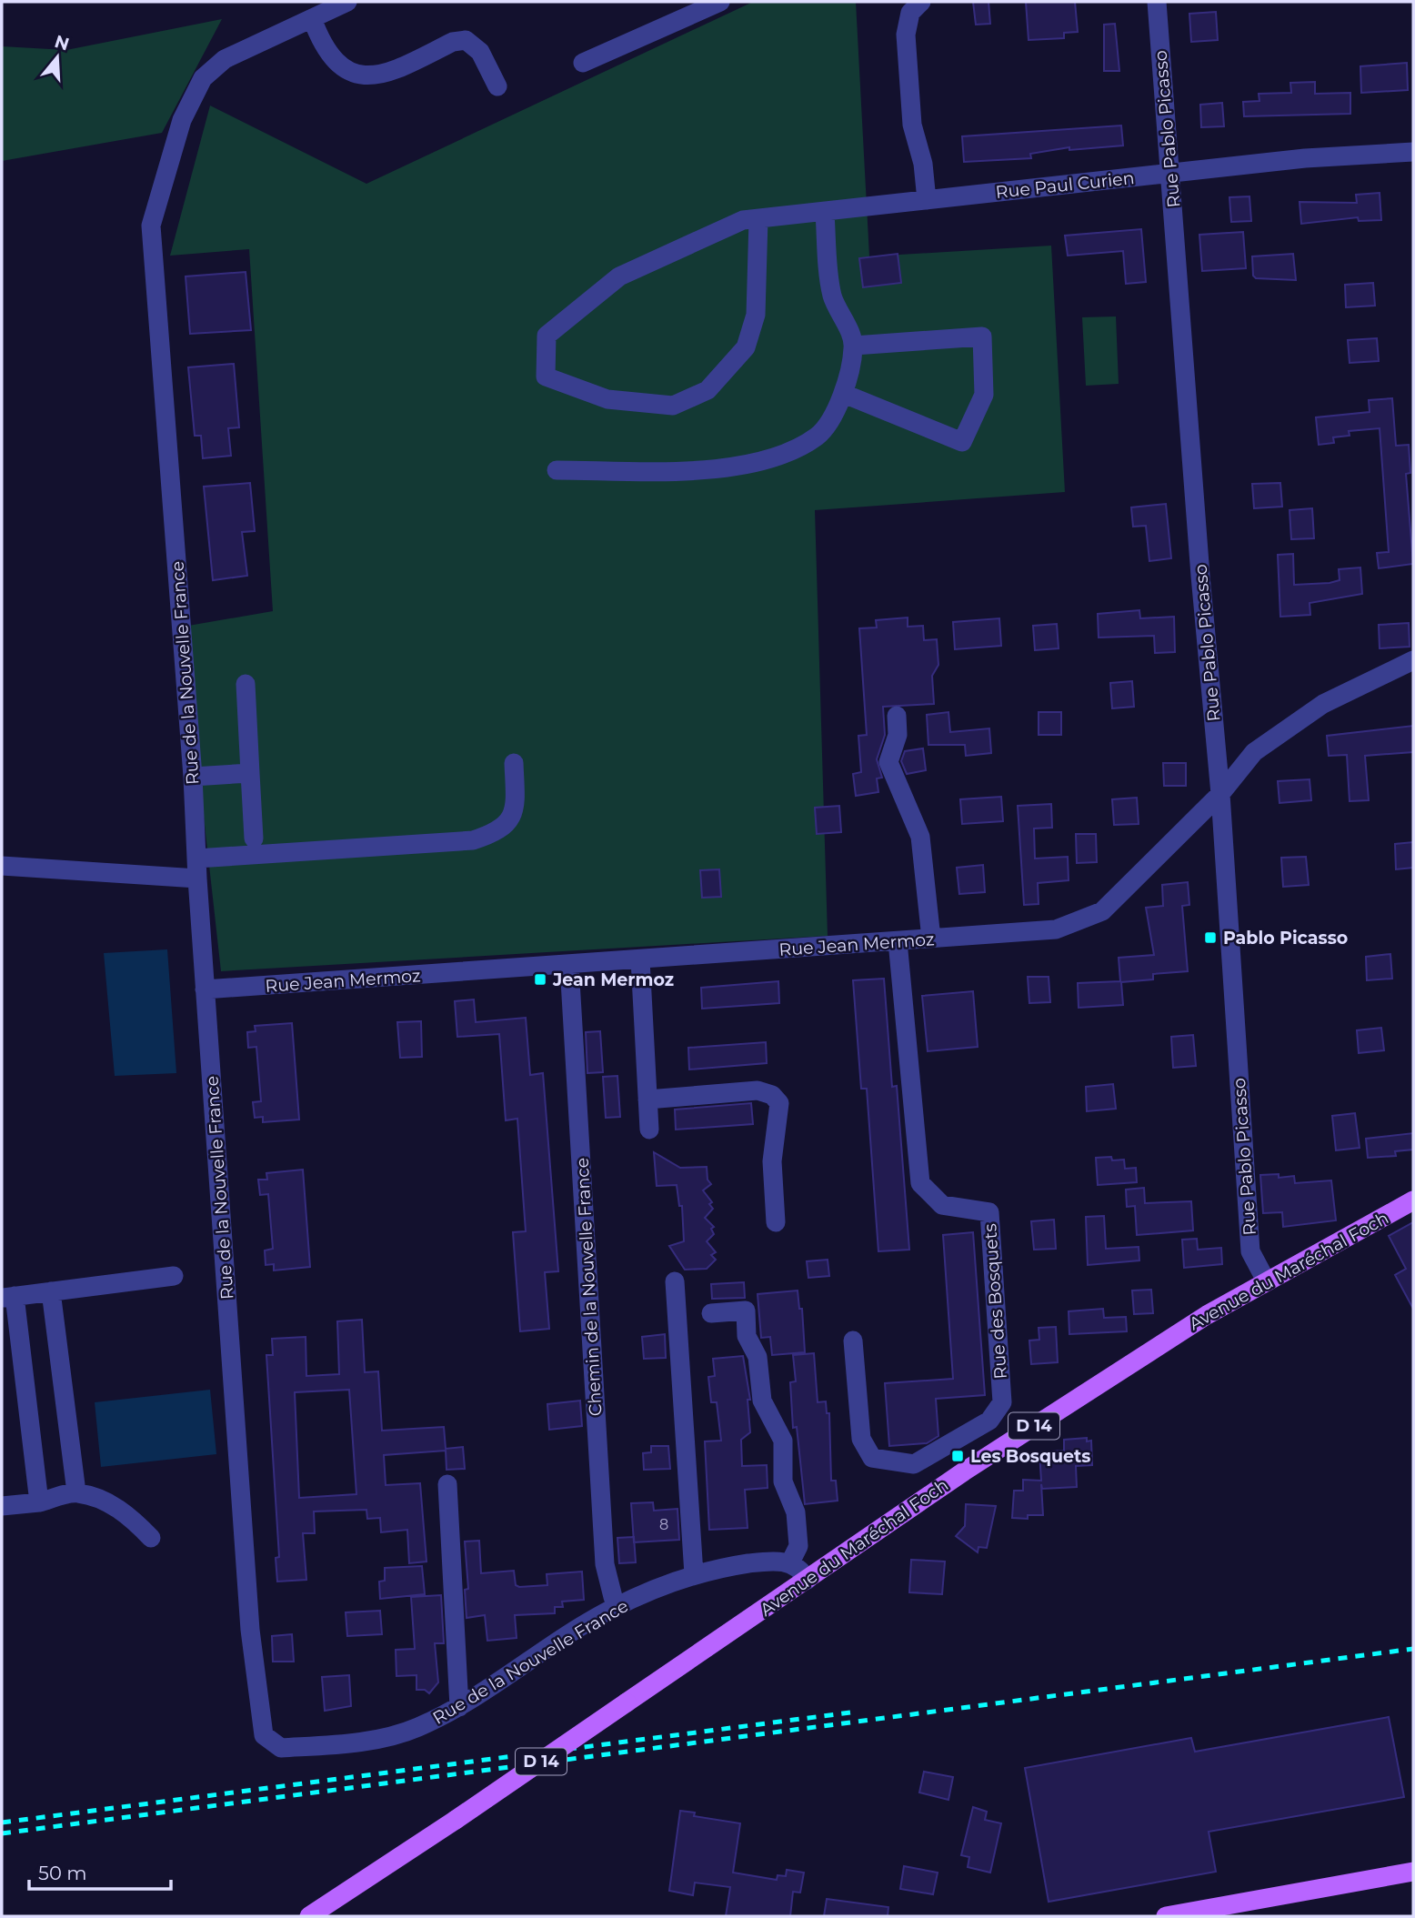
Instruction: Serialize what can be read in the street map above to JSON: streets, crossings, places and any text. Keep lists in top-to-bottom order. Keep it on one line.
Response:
{"streets":{"main road":["Avenue du Maréchal Foch","D 14"],"street":["Rue Pablo Picasso","Rue Paul Curien","Rue de la Nouvelle France","Rue Jean Mermoz","Chemin de la Nouvelle France","Rue des Bosquets"]},"crossings":[["Rue Pablo Picasso","Rue Paul Curien"],["Rue Pablo Picasso","Rue Jean Mermoz"],["Rue Pablo Picasso","Avenue du Maréchal Foch"],["Rue de la Nouvelle France","Rue Jean Mermoz"],["Rue de la Nouvelle France","Chemin de la Nouvelle France"],["Rue Jean Mermoz","Chemin de la Nouvelle France"],["Rue Jean Mermoz","Rue des Bosquets"]],"places":{"transit":["Pablo Picasso","Jean Mermoz","Les Bosquets"]},"house_numbers":["8"],"scale_bar":"50 m","north":"top"}
